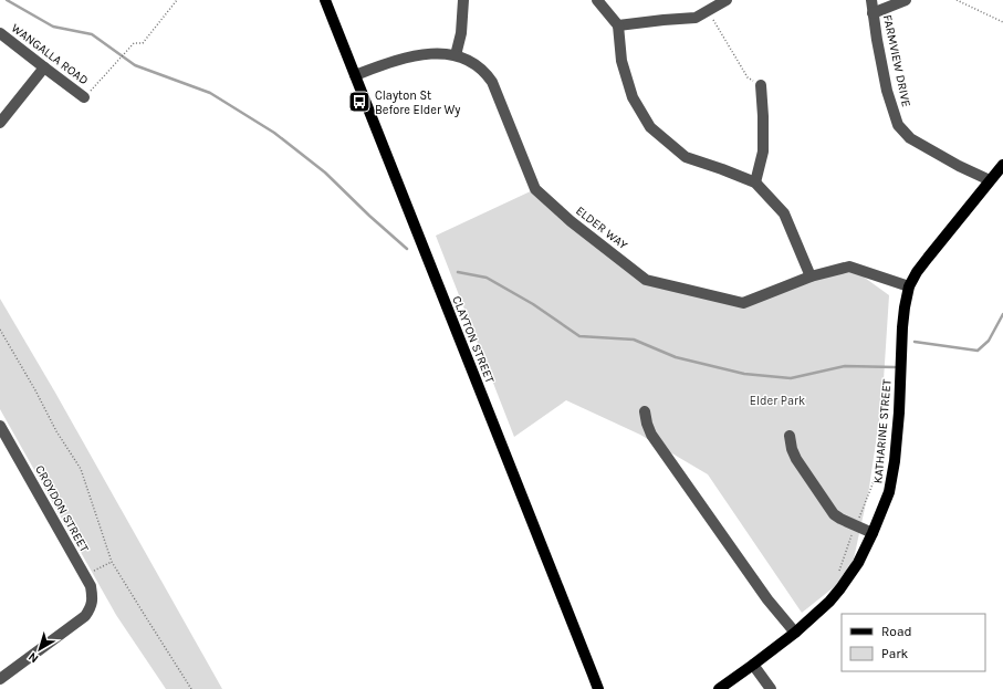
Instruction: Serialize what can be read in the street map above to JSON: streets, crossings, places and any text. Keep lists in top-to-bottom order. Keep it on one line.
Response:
{"streets":{"main road":["CLAYTON STREET","KATHARINE STREET"],"street":["WANGALLA ROAD","FARMVIEW DRIVE","ELDER WAY","CROYDON STREET"]},"crossings":[["FARMVIEW DRIVE","KATHARINE STREET"],["ELDER WAY","CLAYTON STREET"],["ELDER WAY","KATHARINE STREET"]],"parks":["Elder Park"],"places":{"bus stop":["Clayton St Before Elder Wy"]},"legend":["Road","Park"],"north":"bottom left"}
